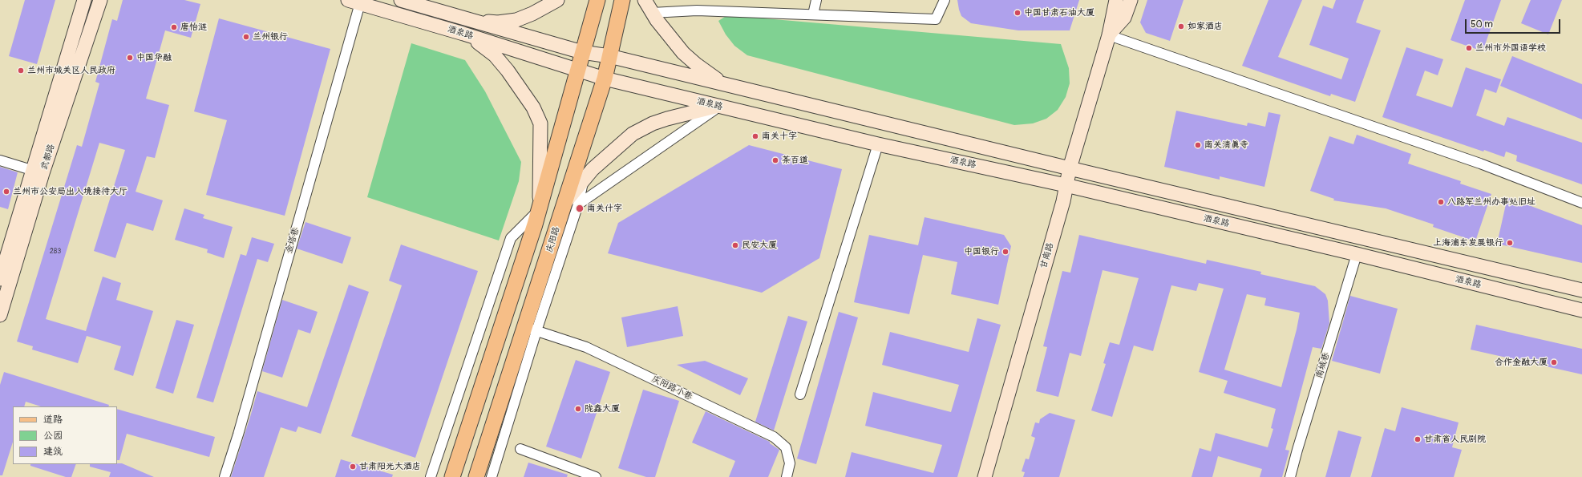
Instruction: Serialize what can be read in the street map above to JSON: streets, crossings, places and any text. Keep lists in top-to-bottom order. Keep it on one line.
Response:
{"streets":{"main road":["酒泉路","武都路","庆阳路","甘南路"],"street":["金塔巷","南城巷","庆阳路小巷"]},"crossings":[["酒泉路","庆阳路"],["酒泉路","金塔巷"],["酒泉路","甘南路"],["酒泉路","南城巷"],["庆阳路","庆阳路小巷"]],"places":["中国甘肃石油大厦","如家酒店","唐怡涟","兰州银行","兰州市外国语学校","中国华融","兰州市城关区人民政府","南关十字","南关清真寺","茶百道","兰州市公安局出入境接待大厅","八路军兰州办事处旧址","南关什字","上海浦东发展银行","民安大厦","中国银行","合作金融大厦","陇鑫大厦","甘肃省人民剧院","甘肃阳光大酒店"],"house_numbers":["283"],"legend":["道路","公园","建筑"],"scale_bar":"50 m"}
